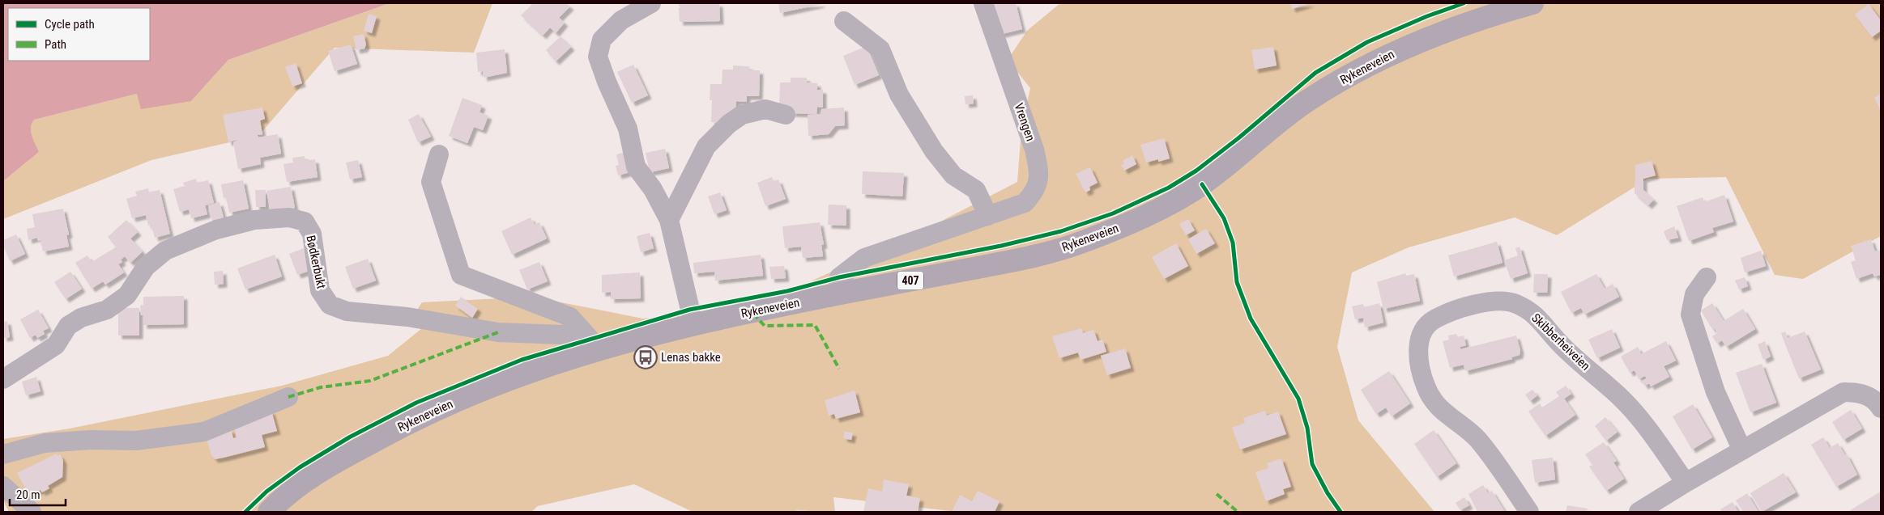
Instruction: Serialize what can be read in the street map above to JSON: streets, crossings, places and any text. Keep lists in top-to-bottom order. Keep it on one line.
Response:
{"streets":{"main road":["Rykeneveien","407"],"street":["Vrengen","Bødkerbukt","Skibberheiveien"]},"crossings":[["Rykeneveien","Vrengen"]],"places":{"bus stop":["Lenas bakke"]},"legend":["Cycle path","Path"],"scale_bar":"20 m"}
